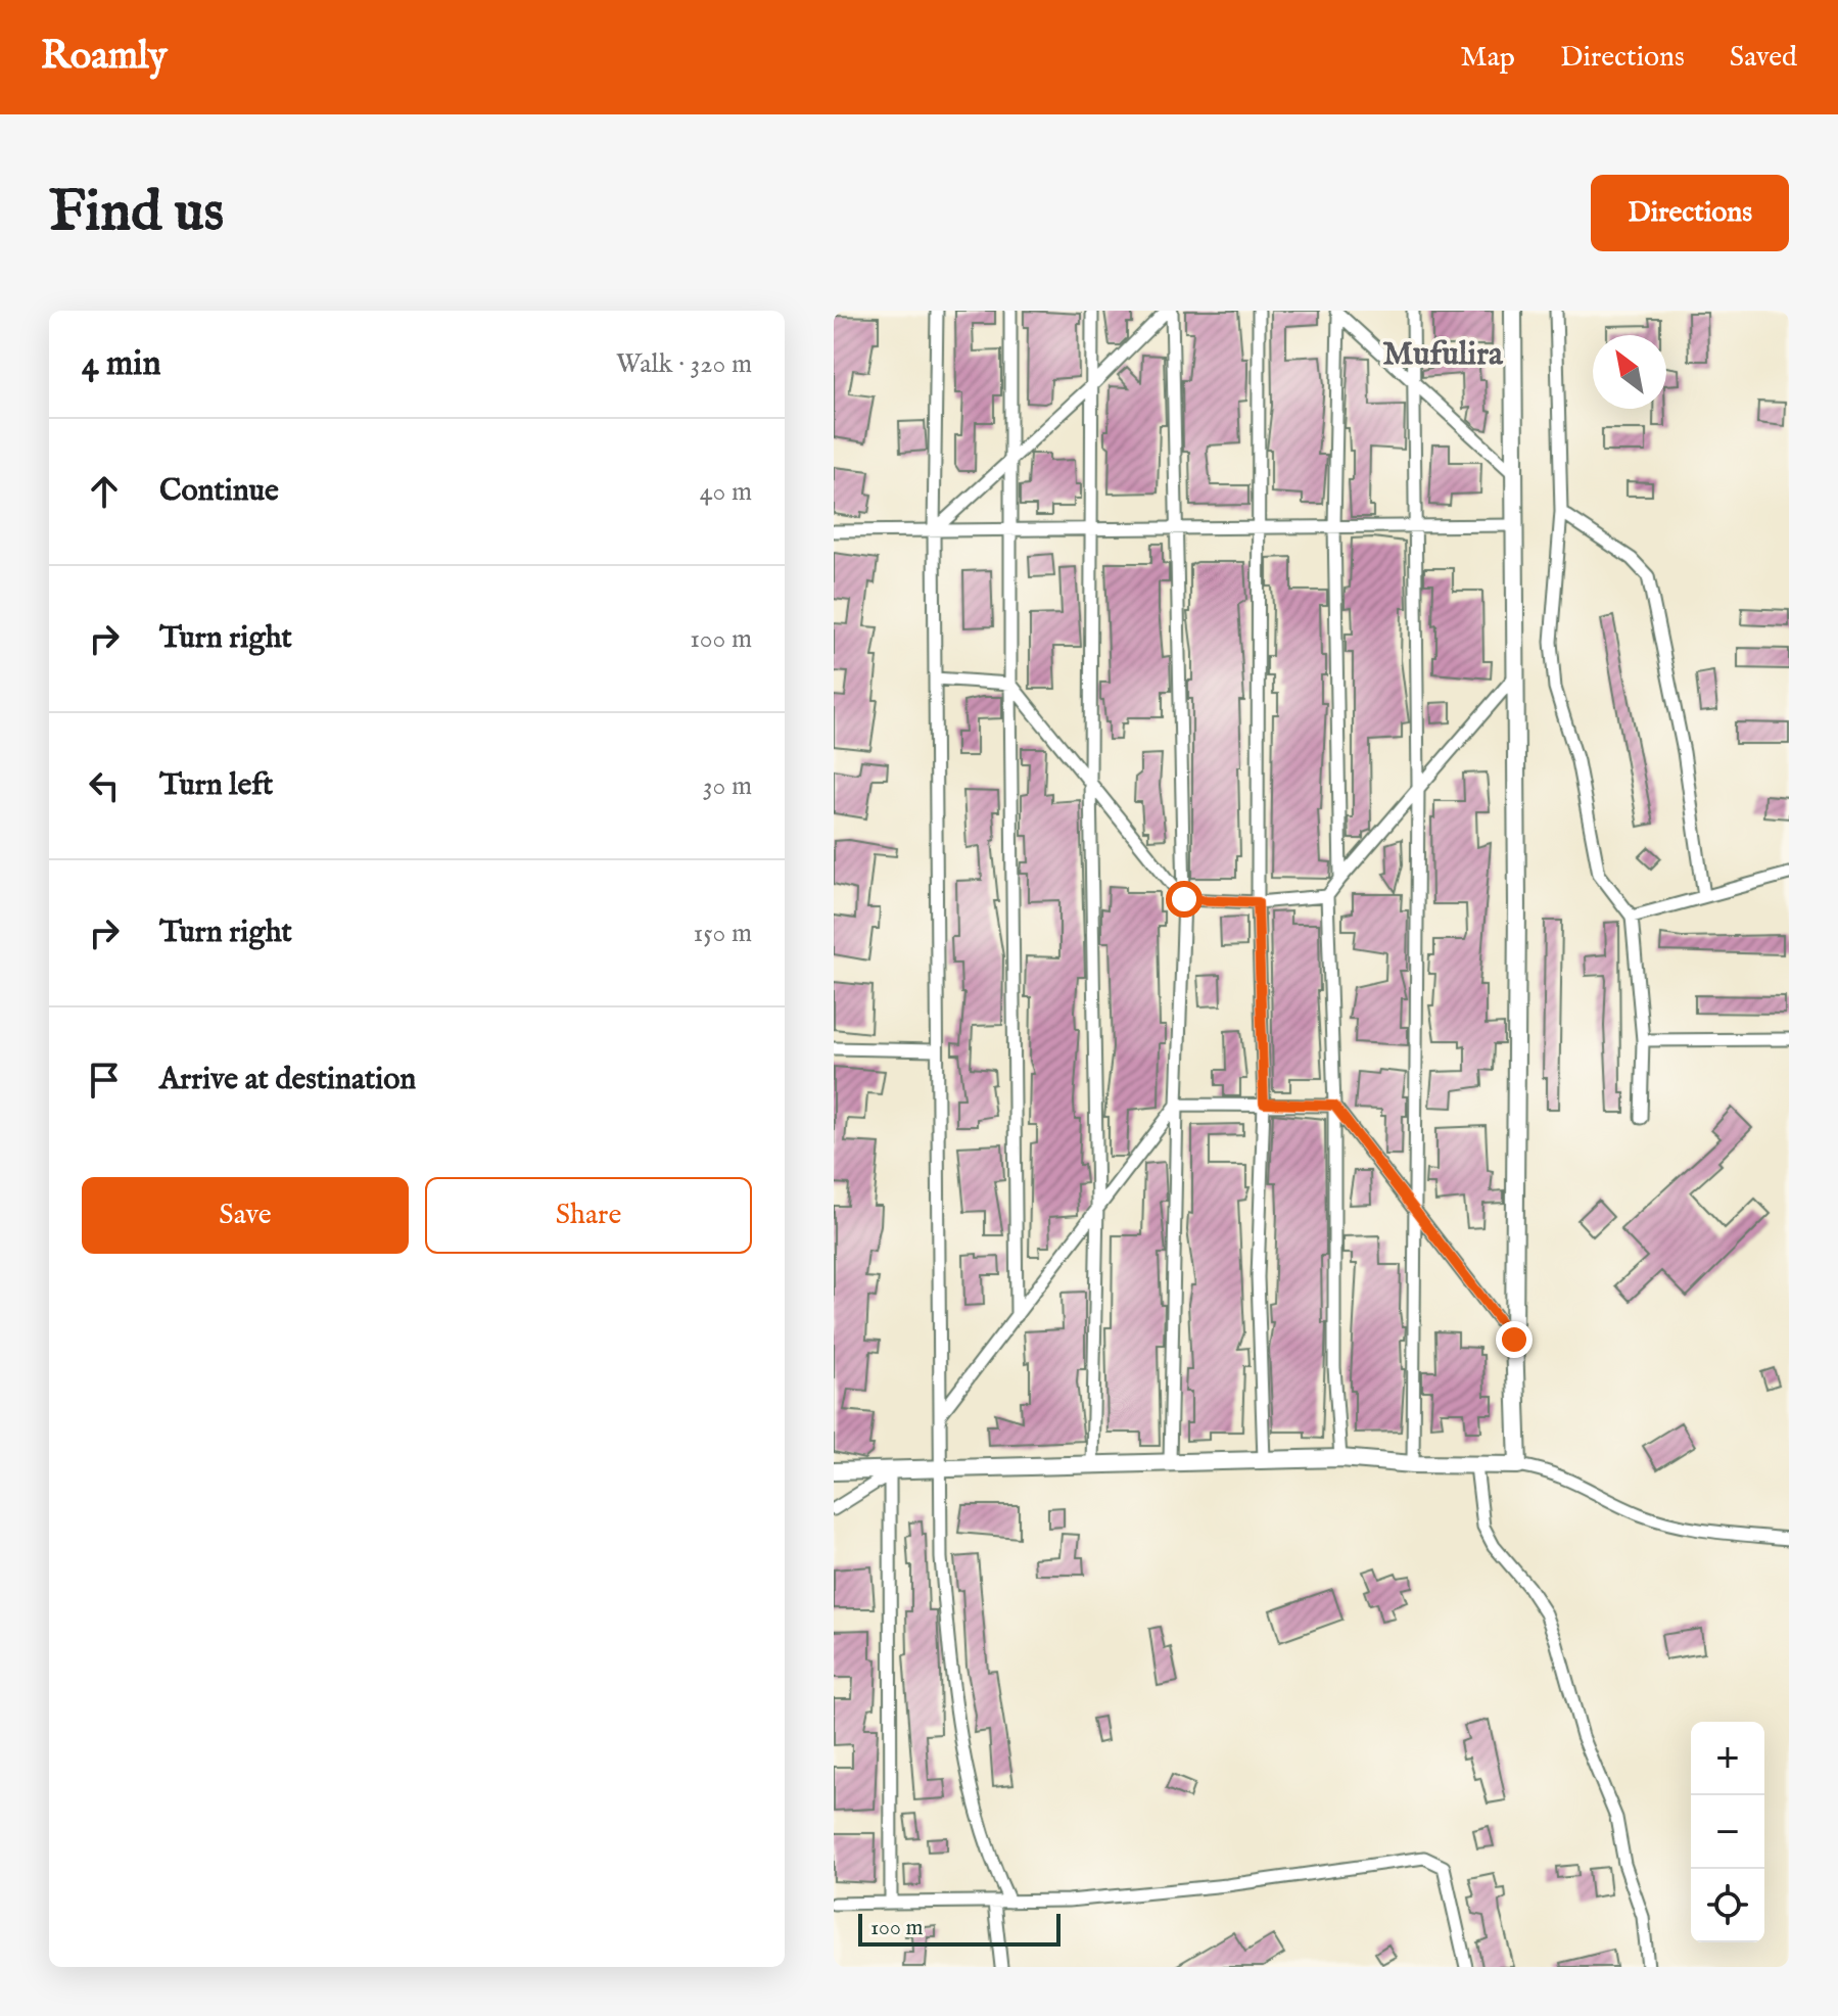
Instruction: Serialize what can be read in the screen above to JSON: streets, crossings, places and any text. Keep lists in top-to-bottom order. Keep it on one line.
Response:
{"districts":["Mufulira"],"scale_bar":"100 m","north":"top left","page":{"header":"Roamly","nav":["Map","Directions","Saved"],"buttons":["Directions",["Save","Share"]],"title":"Find us","heading":["4 min","Walk · 320 m"],"list":[["Continue","40 m"],["Turn right","100 m"],["Turn left","30 m"],["Turn right","150 m"],"Arrive at destination"],"map_buttons":["+","−"],"scale":"100 m"}}
